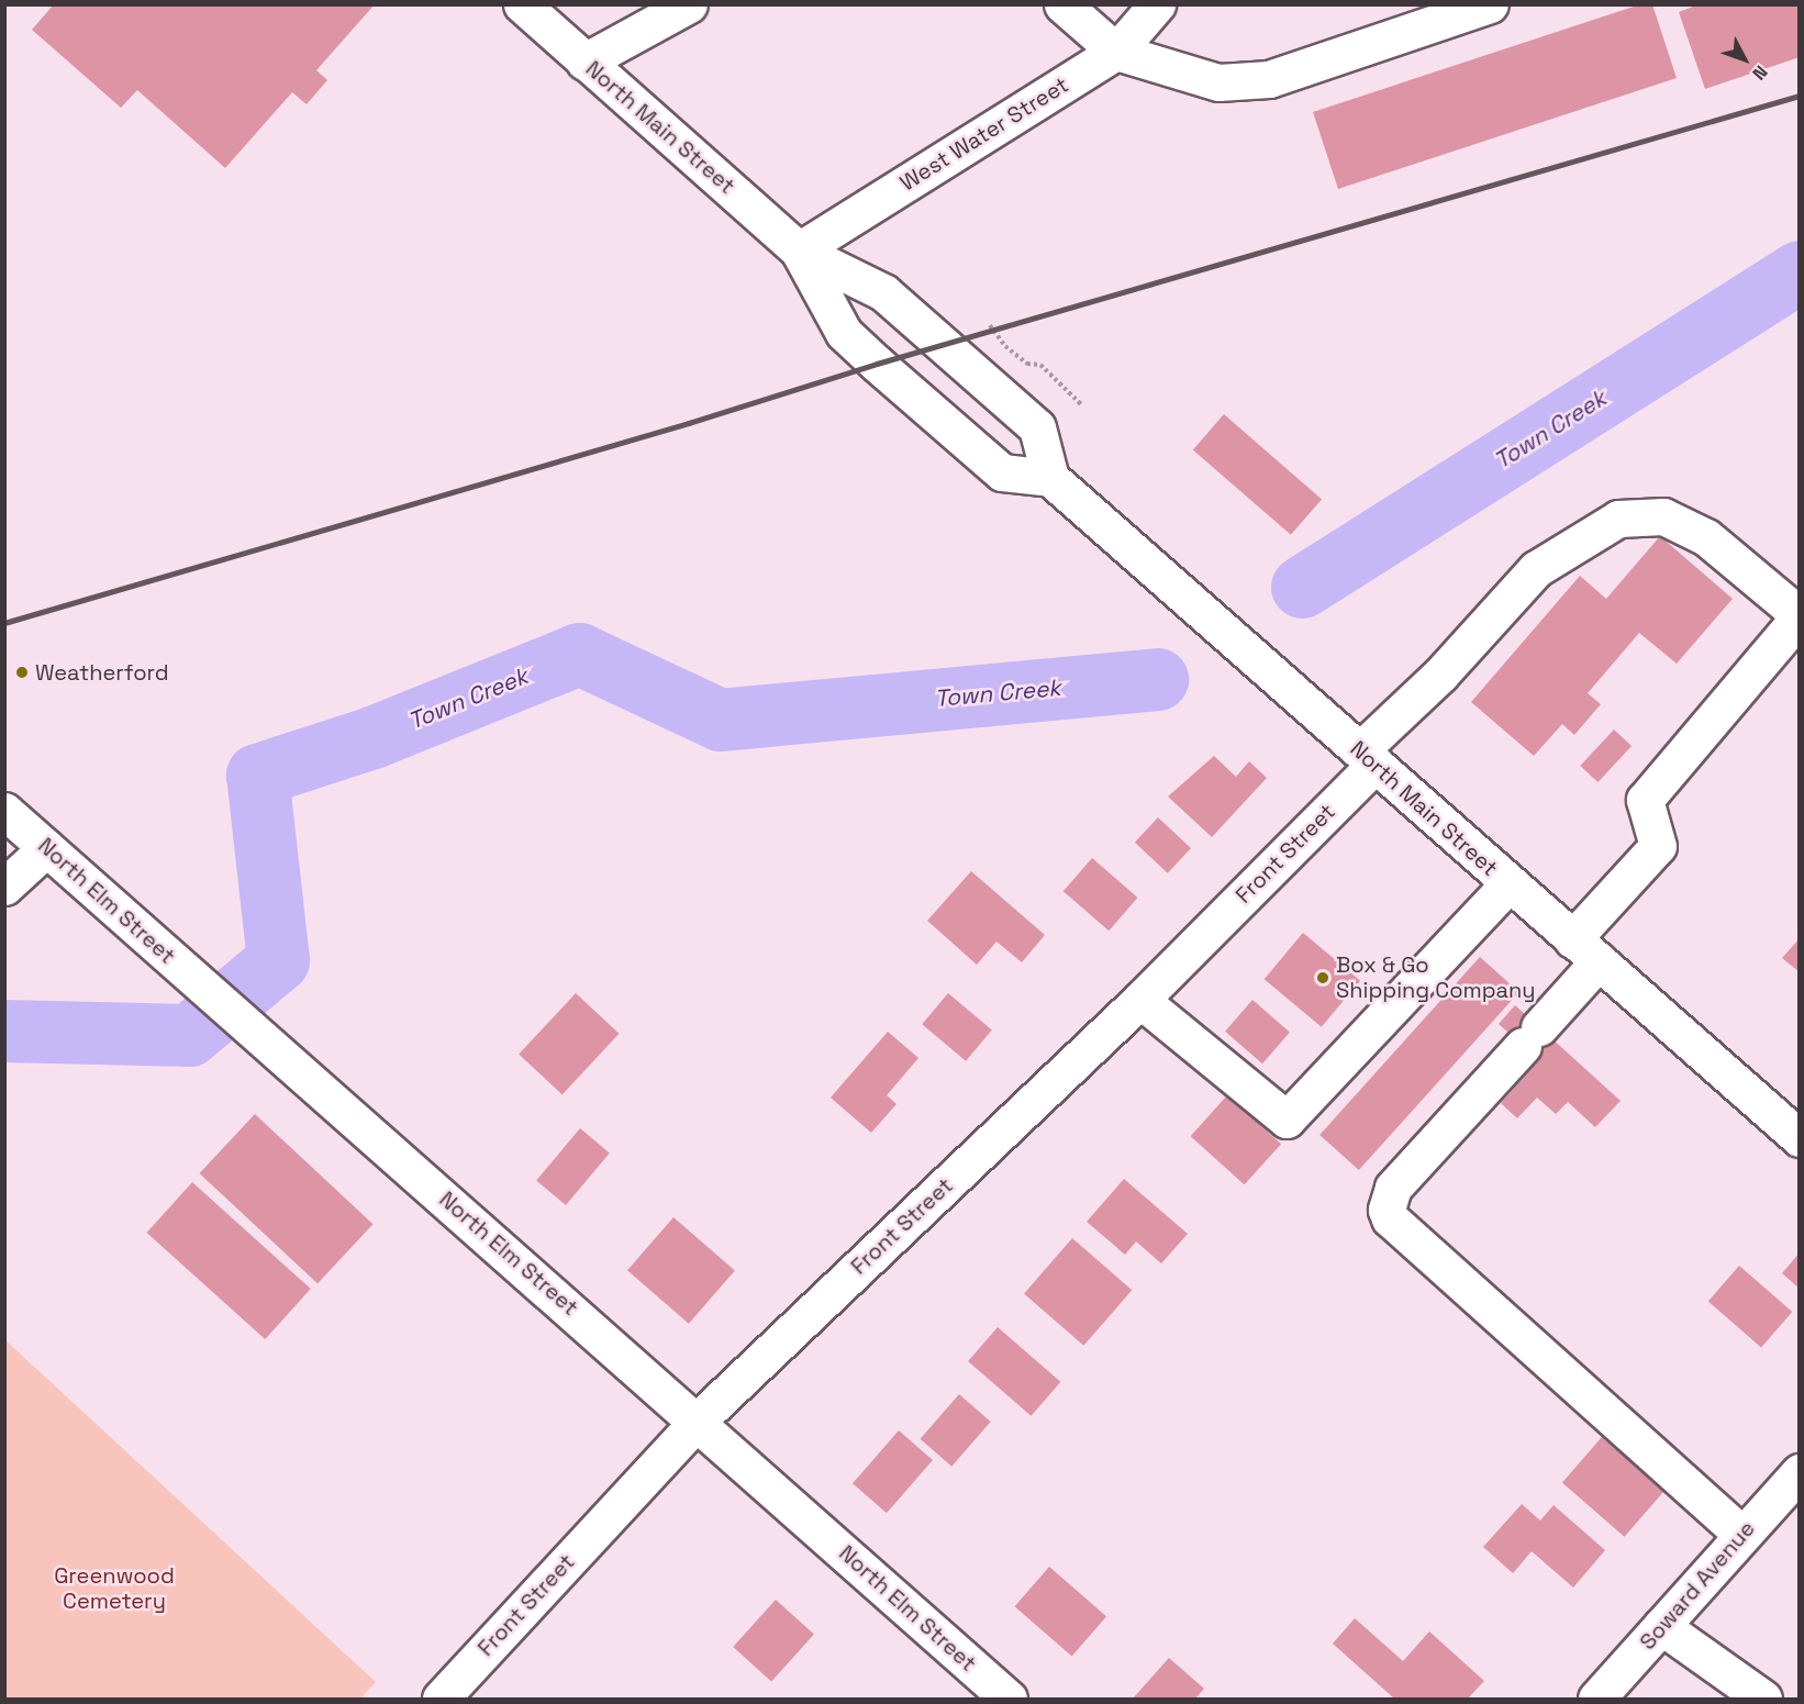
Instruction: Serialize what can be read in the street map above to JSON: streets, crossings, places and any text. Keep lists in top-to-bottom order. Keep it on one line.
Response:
{"streets":{"street":["North Main Street","West Water Street","Front Street","North Elm Street","Soward Avenue"]},"crossings":[["North Main Street","West Water Street"],["North Main Street","Front Street"],["Front Street","North Elm Street"]],"water":["Town Creek"],"parks":["Greenwood Cemetery"],"places":["Weatherford","Box & Go Shipping Company"],"north":"bottom right"}
